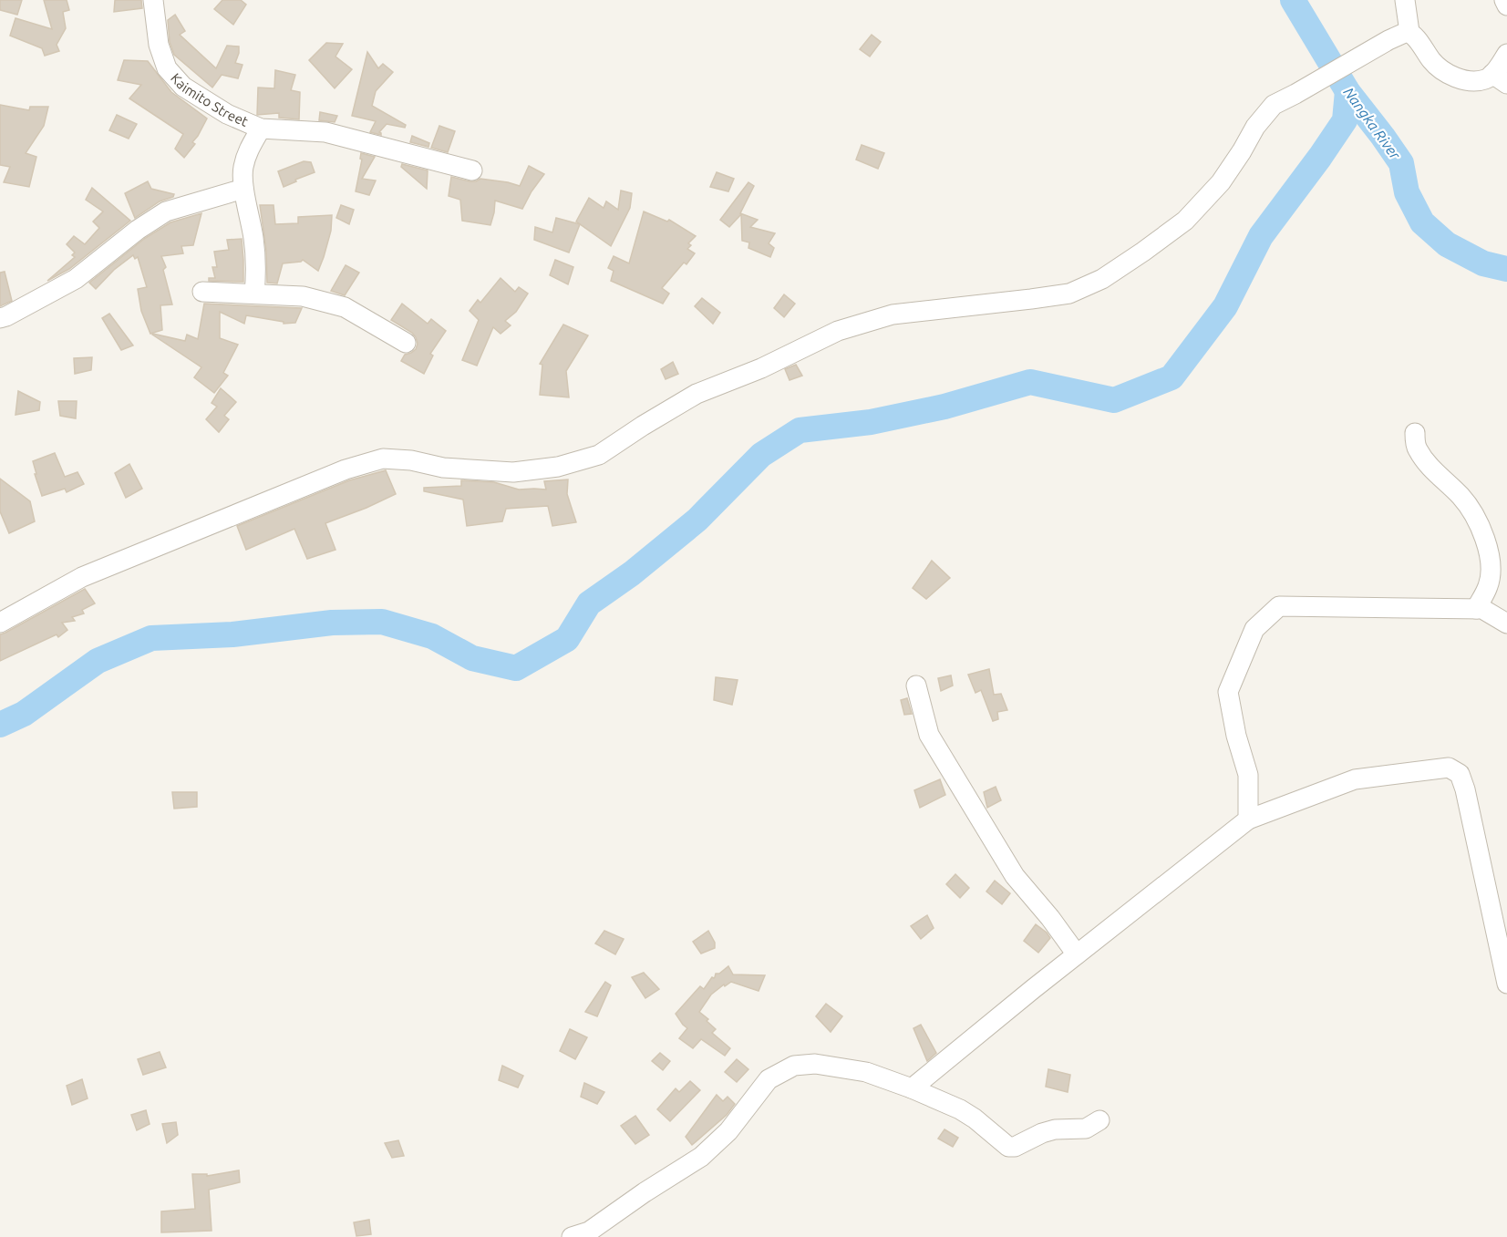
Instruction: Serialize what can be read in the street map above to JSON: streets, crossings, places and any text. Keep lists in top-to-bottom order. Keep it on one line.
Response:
{"streets":{"street":["Kaimito Street"]},"water":["Nangka River"]}
